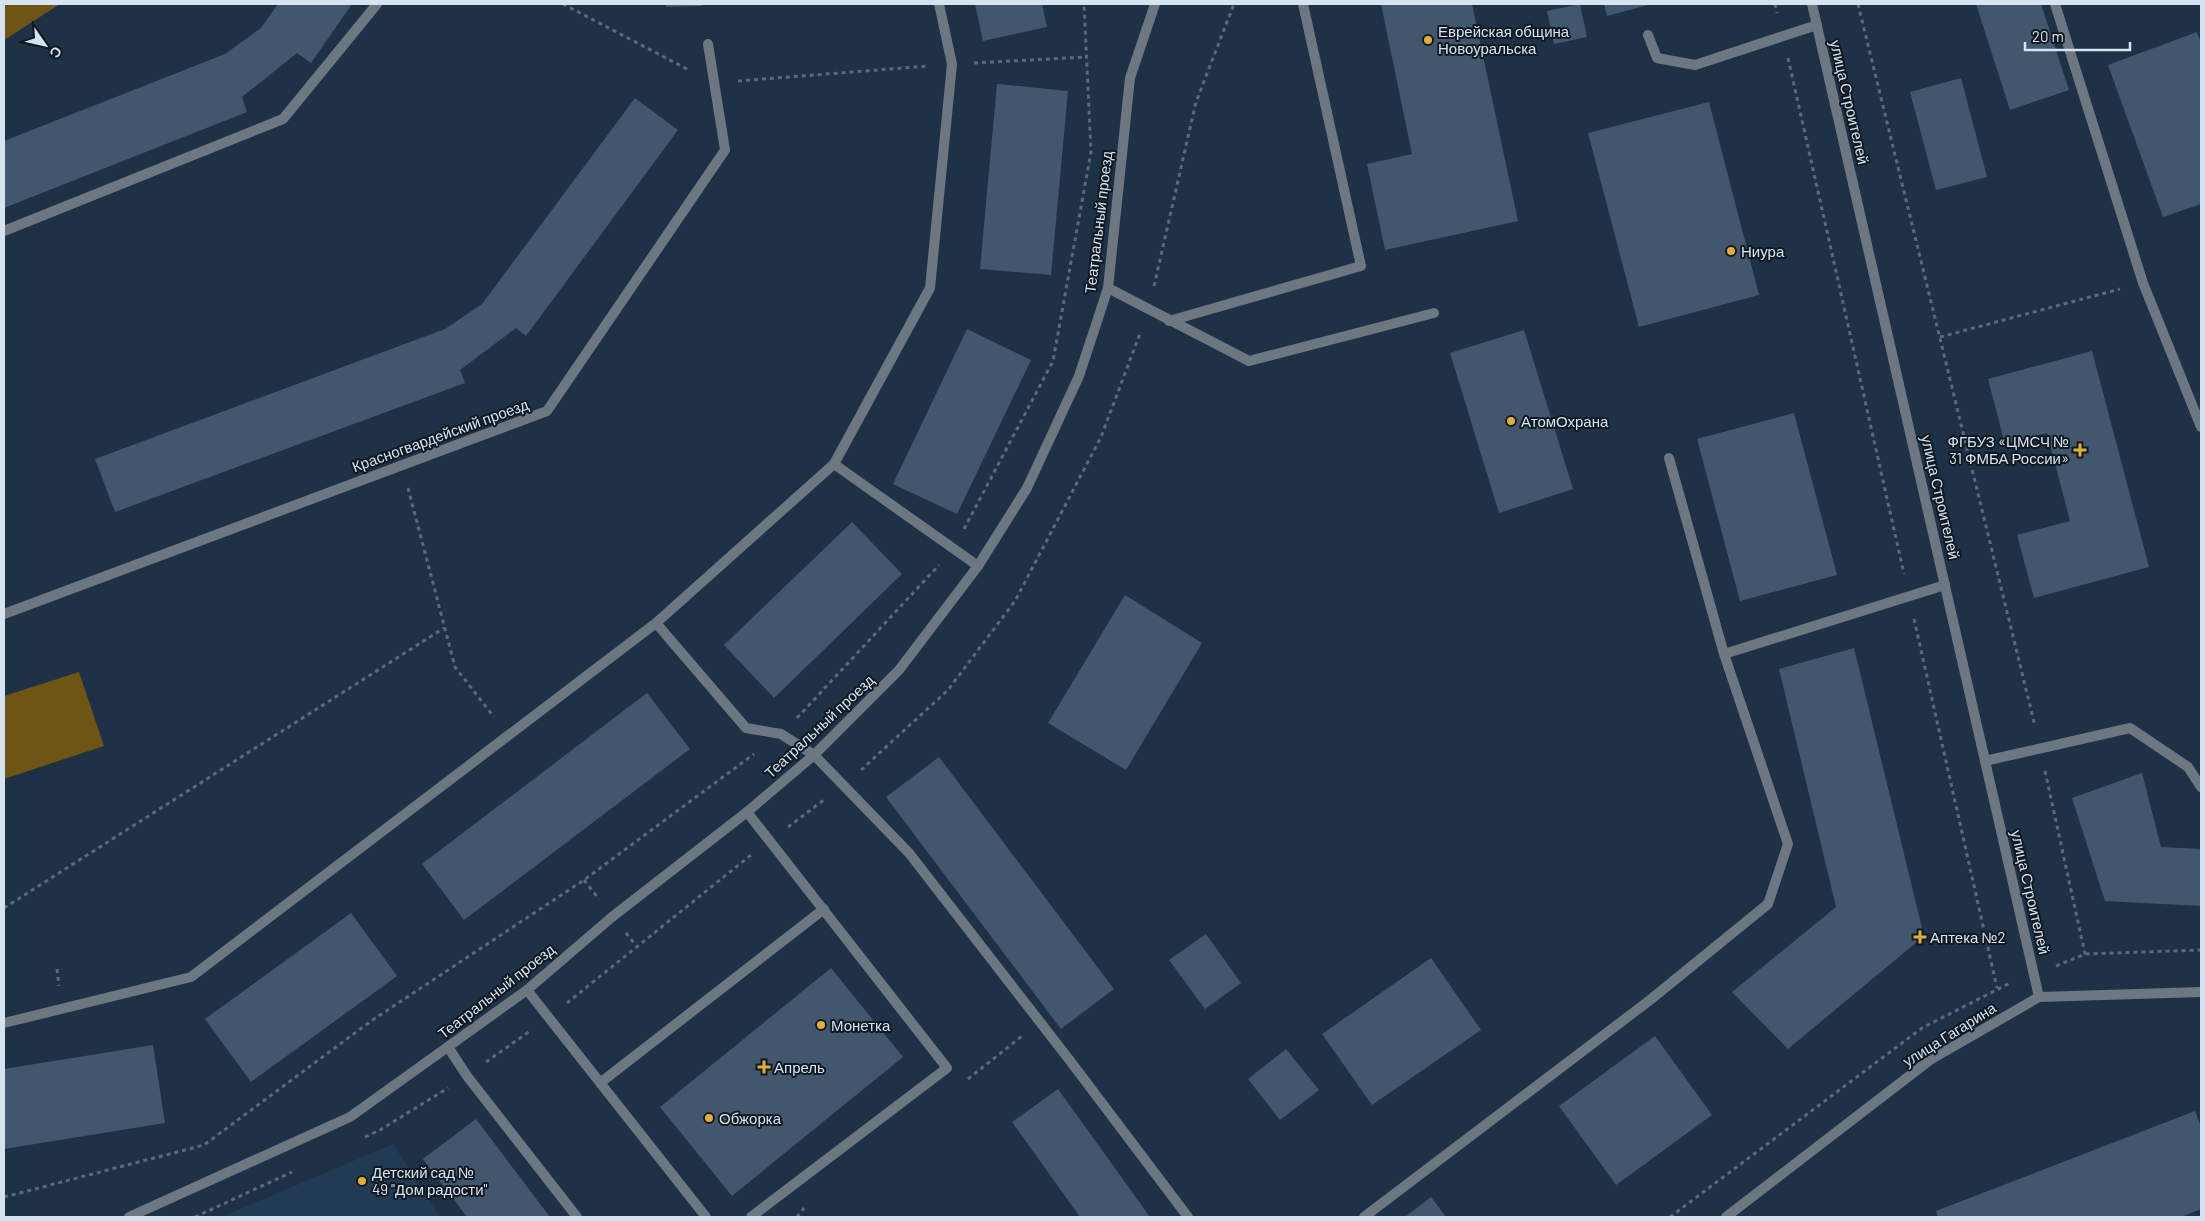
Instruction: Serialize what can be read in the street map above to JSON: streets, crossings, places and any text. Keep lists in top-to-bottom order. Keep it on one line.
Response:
{"streets":{"street":["улица Строителей","Театральный проезд","Красногвардейский проезд","улица Гагарина"]},"crossings":[["улица Строителей","улица Гагарина"]],"places":{"other":["Еврейская община Новоуральска","Ниура","АтомОхрана","Монетка","Обжорка","Детский сад № 49 \"Дом радости\""],"health":["ФГБУЗ «ЦМСЧ № 31 ФМБА России»","Аптека №2","Апрель"]},"scale_bar":"20 m","north":"bottom right"}
